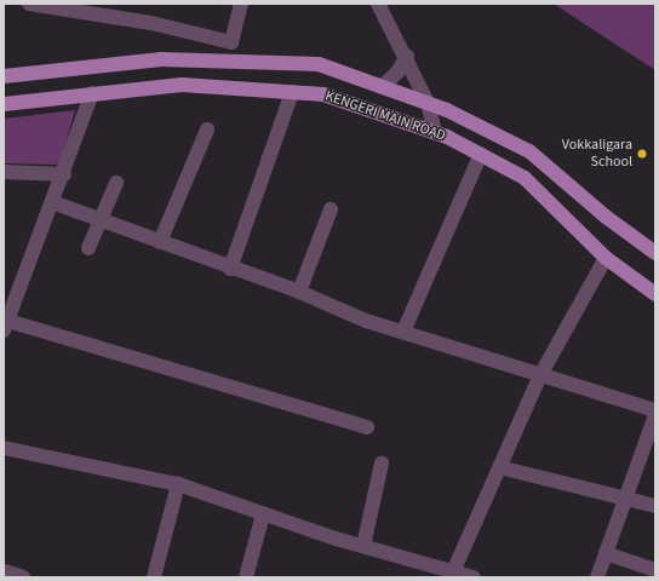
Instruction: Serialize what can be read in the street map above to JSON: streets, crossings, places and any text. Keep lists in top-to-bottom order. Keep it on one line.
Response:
{"streets":{"main road":["KENGERI MAIN ROAD"]},"places":["Vokkaligara School"]}
